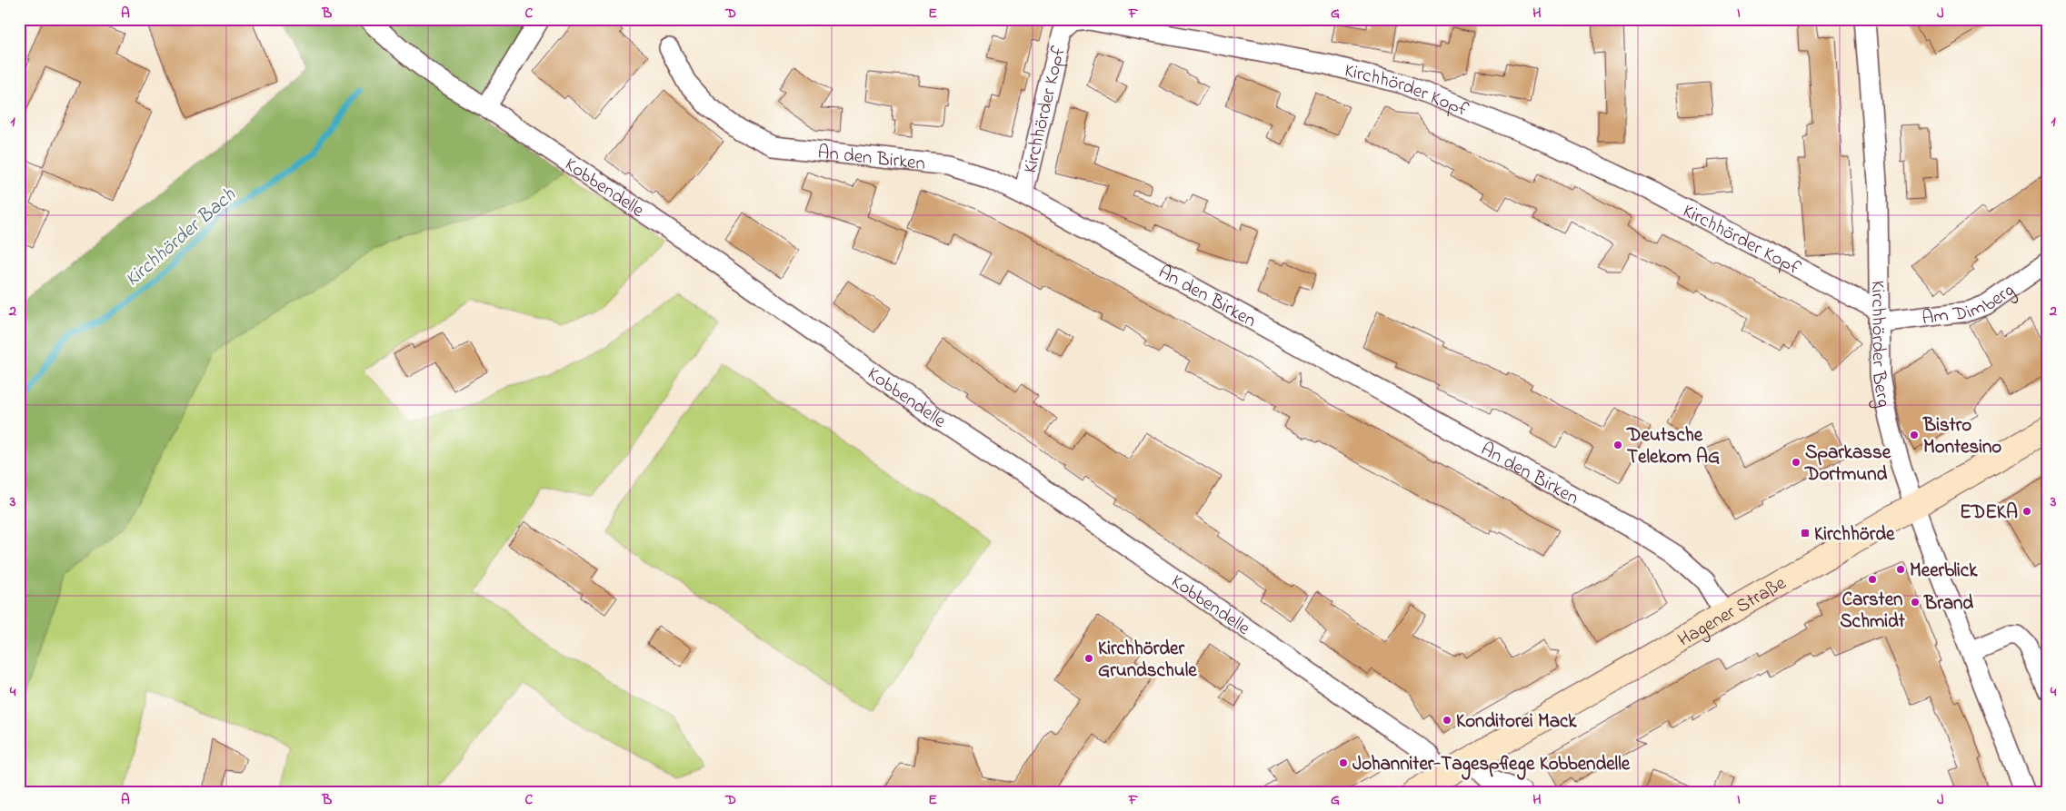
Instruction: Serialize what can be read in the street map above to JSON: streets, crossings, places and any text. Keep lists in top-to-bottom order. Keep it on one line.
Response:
{"streets":{"main road":["Hagener Straße"],"street":["Kirchhörder Kopf","An den Birken","Kobbendelle","Am Dimberg","Kirchhörder Berg"]},"crossings":[["Kirchhörder Kopf","An den Birken"],["Kirchhörder Kopf","Am Dimberg"],["Kirchhörder Kopf","Kirchhörder Berg"],["An den Birken","Hagener Straße"],["Kobbendelle","Hagener Straße"],["Am Dimberg","Kirchhörder Berg"],["Kirchhörder Berg","Hagener Straße"]],"water":["Kirchhörder Bach"],"places":{"other":["Bistro Montesino","Deutsche Telekom AG","Sparkasse Dortmund","EDEKA","Meerblick","Carsten Schmidt","Brand","Kirchhörder Grundschule","Konditorei Mack","Johanniter-Tagespflege Kobbendelle"],"transit":["Kirchhörde"]},"grid":{"columns":["A","B","C","D","E","F","G","H","I","J"],"rows":["1","2","3","4"]}}
